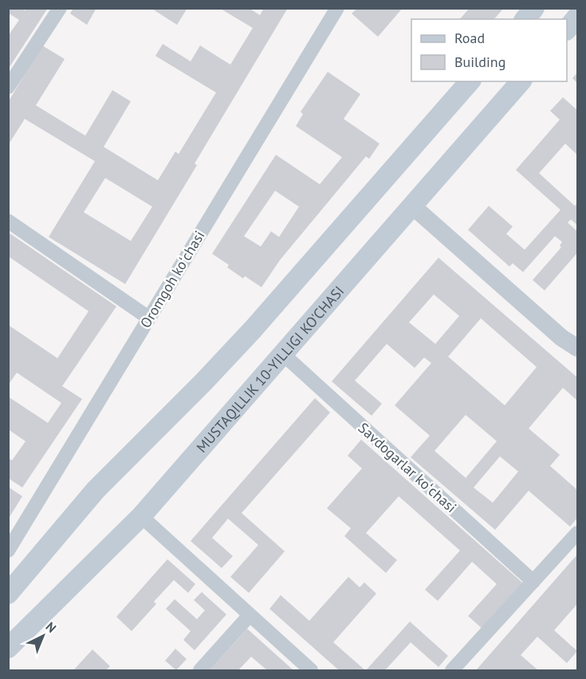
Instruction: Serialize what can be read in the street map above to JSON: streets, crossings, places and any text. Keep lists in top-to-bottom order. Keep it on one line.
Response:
{"streets":{"main road":["MUSTAQILLIK 10-YILLIGI KO'CHASI"],"street":["Oromgoh koʻchasi","Savdogarlar koʻchasi"]},"crossings":[["MUSTAQILLIK 10-YILLIGI KO'CHASI","Savdogarlar koʻchasi"]],"legend":["Road","Building"],"north":"top right"}
